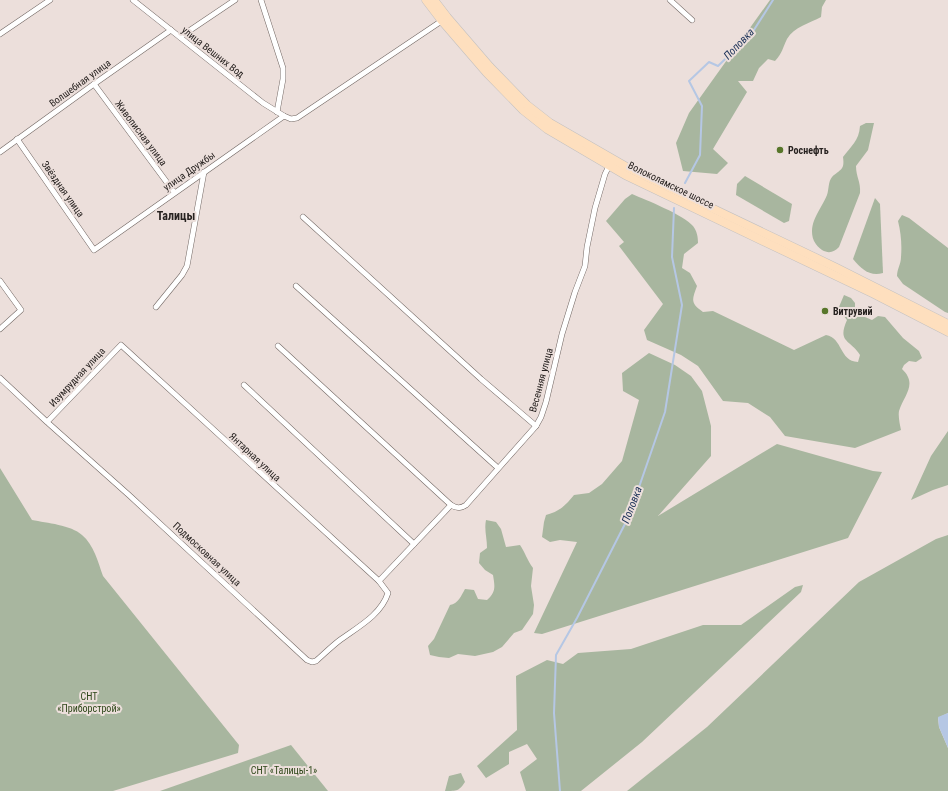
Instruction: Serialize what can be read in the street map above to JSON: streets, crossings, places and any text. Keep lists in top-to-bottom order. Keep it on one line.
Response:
{"streets":{"main road":["Волоколамское шоссе"],"street":["улица Вешних Вод","Волшебная улица","Живописная улица","улица Дружбы","Звёздная улица","Изумрудная улица","Весенняя улица","Янтарная улица","Подмосковная улица"]},"crossings":[["улица Вешних Вод","Волшебная улица"],["улица Вешних Вод","улица Дружбы"],["Волшебная улица","Живописная улица"],["Волшебная улица","Звёздная улица"],["Живописная улица","улица Дружбы"],["улица Дружбы","Звёздная улица"],["Волоколамское шоссе","Весенняя улица"],["Изумрудная улица","Янтарная улица"],["Изумрудная улица","Подмосковная улица"],["Янтарная улица","Подмосковная улица"]],"districts":["Талицы"],"water":["Поповка"],"parks":["СНТ «Приборстрой»","СНТ «Талицы-1»"],"places":["Роснефть","Витрувий"]}
